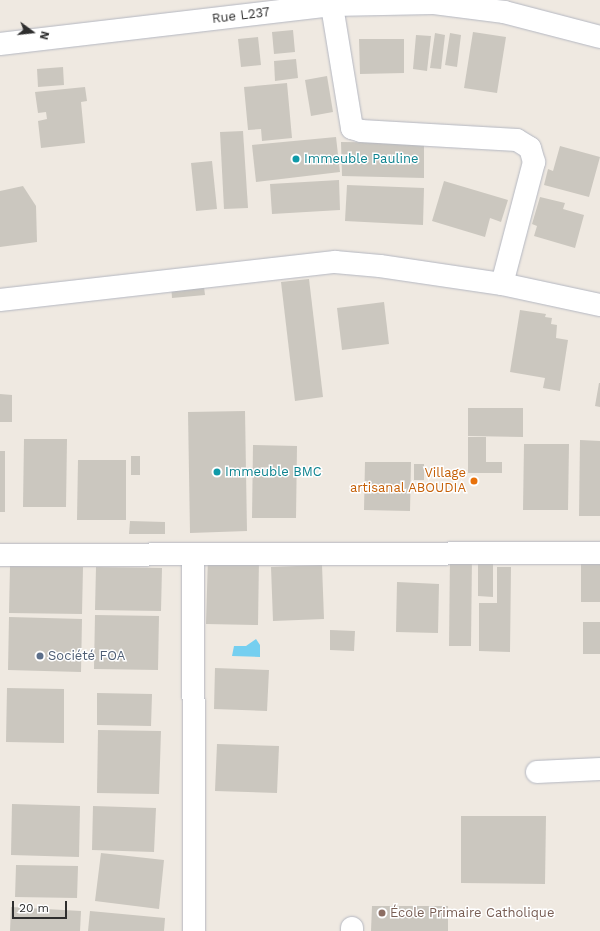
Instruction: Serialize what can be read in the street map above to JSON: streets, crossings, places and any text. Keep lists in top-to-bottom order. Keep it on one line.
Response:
{"streets":{"street":["Rue L237"]},"places":["Immeuble Pauline","Immeuble BMC","Village artisanal ABOUDIA","Société FOA","École Primaire Catholique"],"scale_bar":"20 m","north":"right"}
